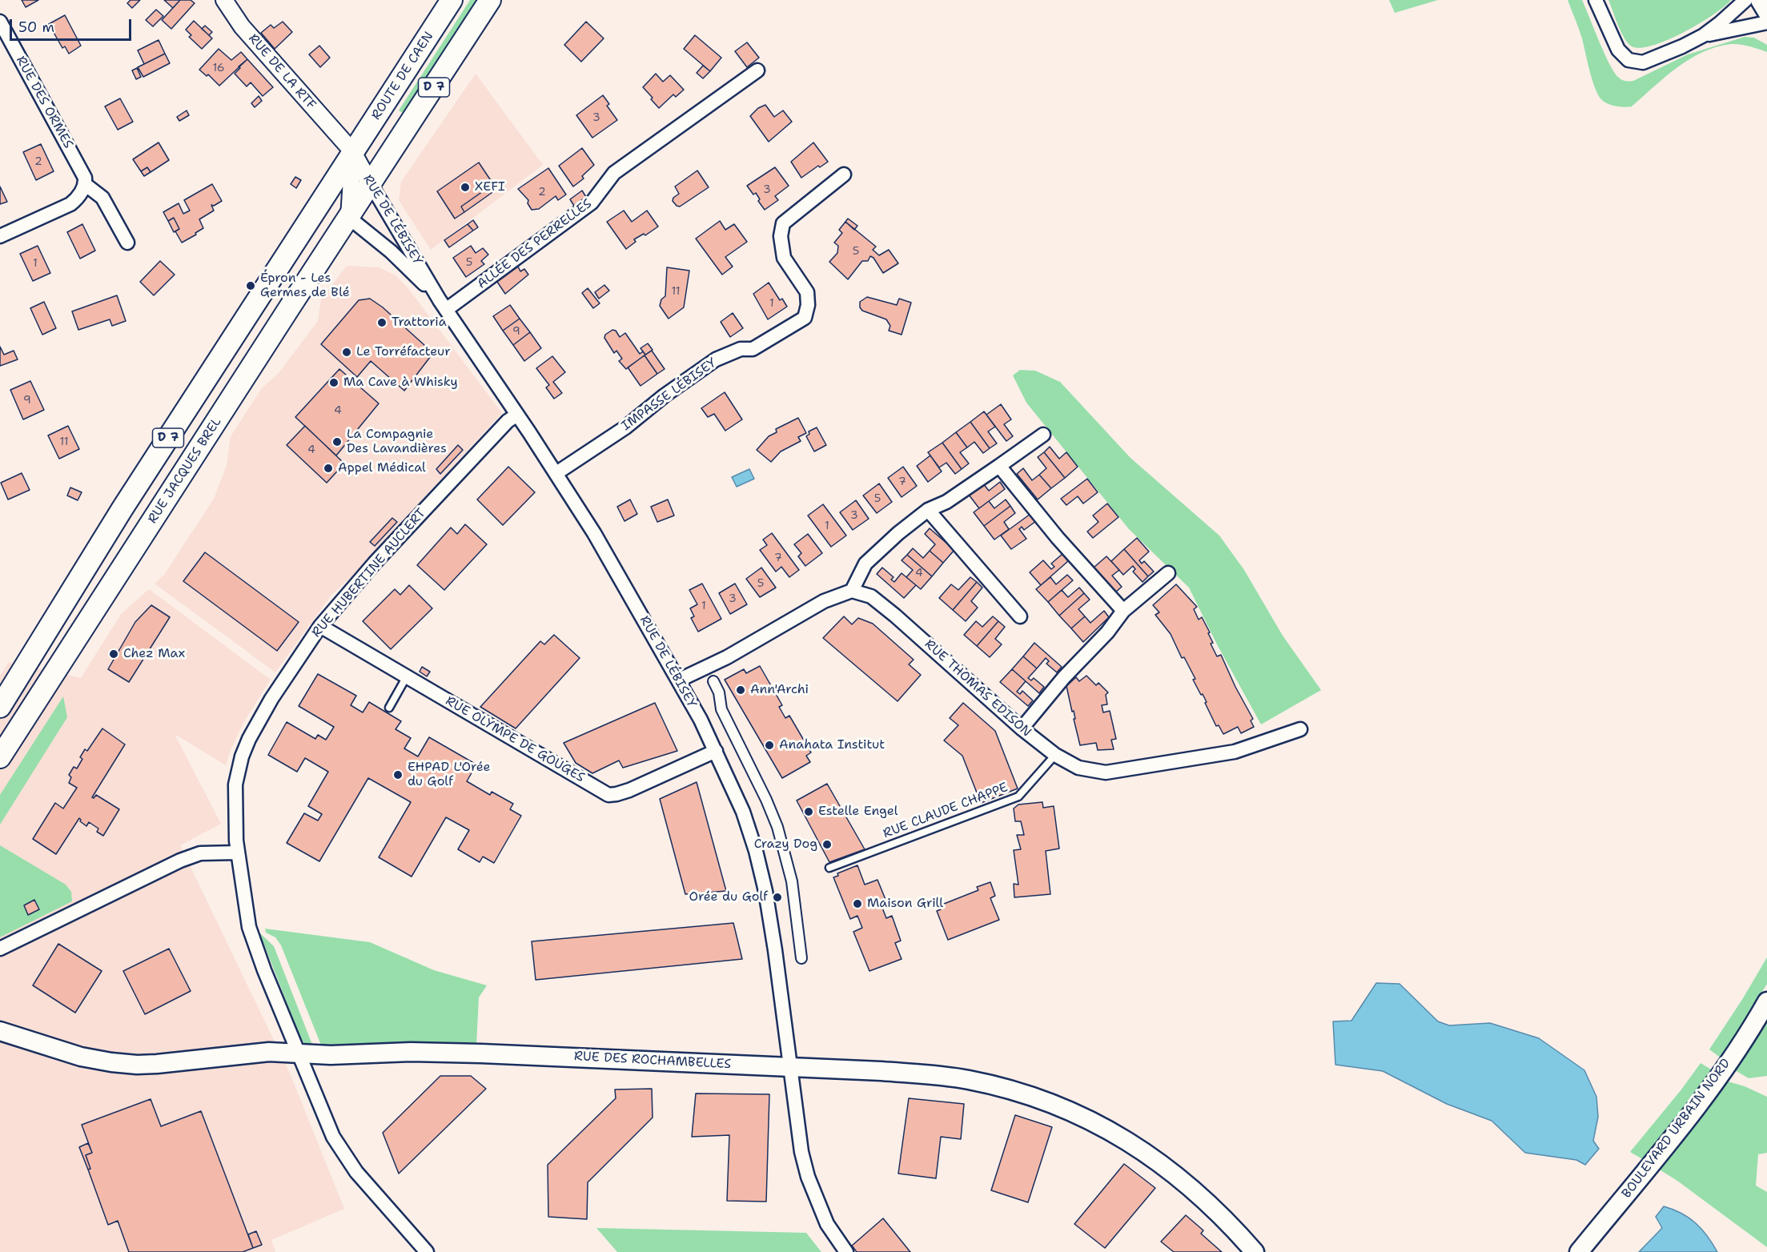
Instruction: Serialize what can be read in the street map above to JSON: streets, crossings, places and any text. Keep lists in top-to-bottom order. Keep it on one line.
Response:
{"streets":{"main road":["ROUTE DE CAEN","D 7","RUE JACQUES BREL","RUE DES ROCHAMBELLES","BOULEVARD URBAIN NORD"],"street":["RUE DE LA RTF","RUE DES ORMES","RUE DE LÉBISEY","ALLÉE DES PERRELLES","IMPASSE LÉBISEY","RUE HUBERTINE AUCLERT","RUE THOMAS EDISON","RUE OLYMPE DE GOUGES"],"lane":["RUE CLAUDE CHAPPE"]},"crossings":[["RUE DE LA RTF","ROUTE DE CAEN"],["RUE DE LA RTF","D 7"],["RUE DE LA RTF","RUE DE LÉBISEY"],["ROUTE DE CAEN","D 7"],["ROUTE DE CAEN","RUE DE LÉBISEY"],["D 7","RUE DE LÉBISEY"],["D 7","RUE JACQUES BREL"],["RUE DE LÉBISEY","ALLÉE DES PERRELLES"],["RUE DE LÉBISEY","IMPASSE LÉBISEY"],["RUE DE LÉBISEY","RUE JACQUES BREL"],["RUE DE LÉBISEY","RUE HUBERTINE AUCLERT"],["RUE DE LÉBISEY","RUE OLYMPE DE GOUGES"],["RUE DE LÉBISEY","RUE DES ROCHAMBELLES"],["RUE HUBERTINE AUCLERT","RUE OLYMPE DE GOUGES"],["RUE HUBERTINE AUCLERT","RUE DES ROCHAMBELLES"],["RUE THOMAS EDISON","RUE CLAUDE CHAPPE"]],"places":["XEFI","Épron - Les Germes de Blé","Trattoria","Le Torréfacteur","Ma Cave à Whisky","La Compagnie Des Lavandières","Appel Médical","Chez Max","Ann'Archi","Anahata Institut","EHPAD L'Orée du Golf","Estelle Engel","Crazy Dog","Orée du Golf","Maison Grill"],"house_numbers":["16","3","2","3","2","5","5","1","11","1","9","9","4","11","4","7","5","3","1","7","4","5","3","1"],"scale_bar":"50 m"}
